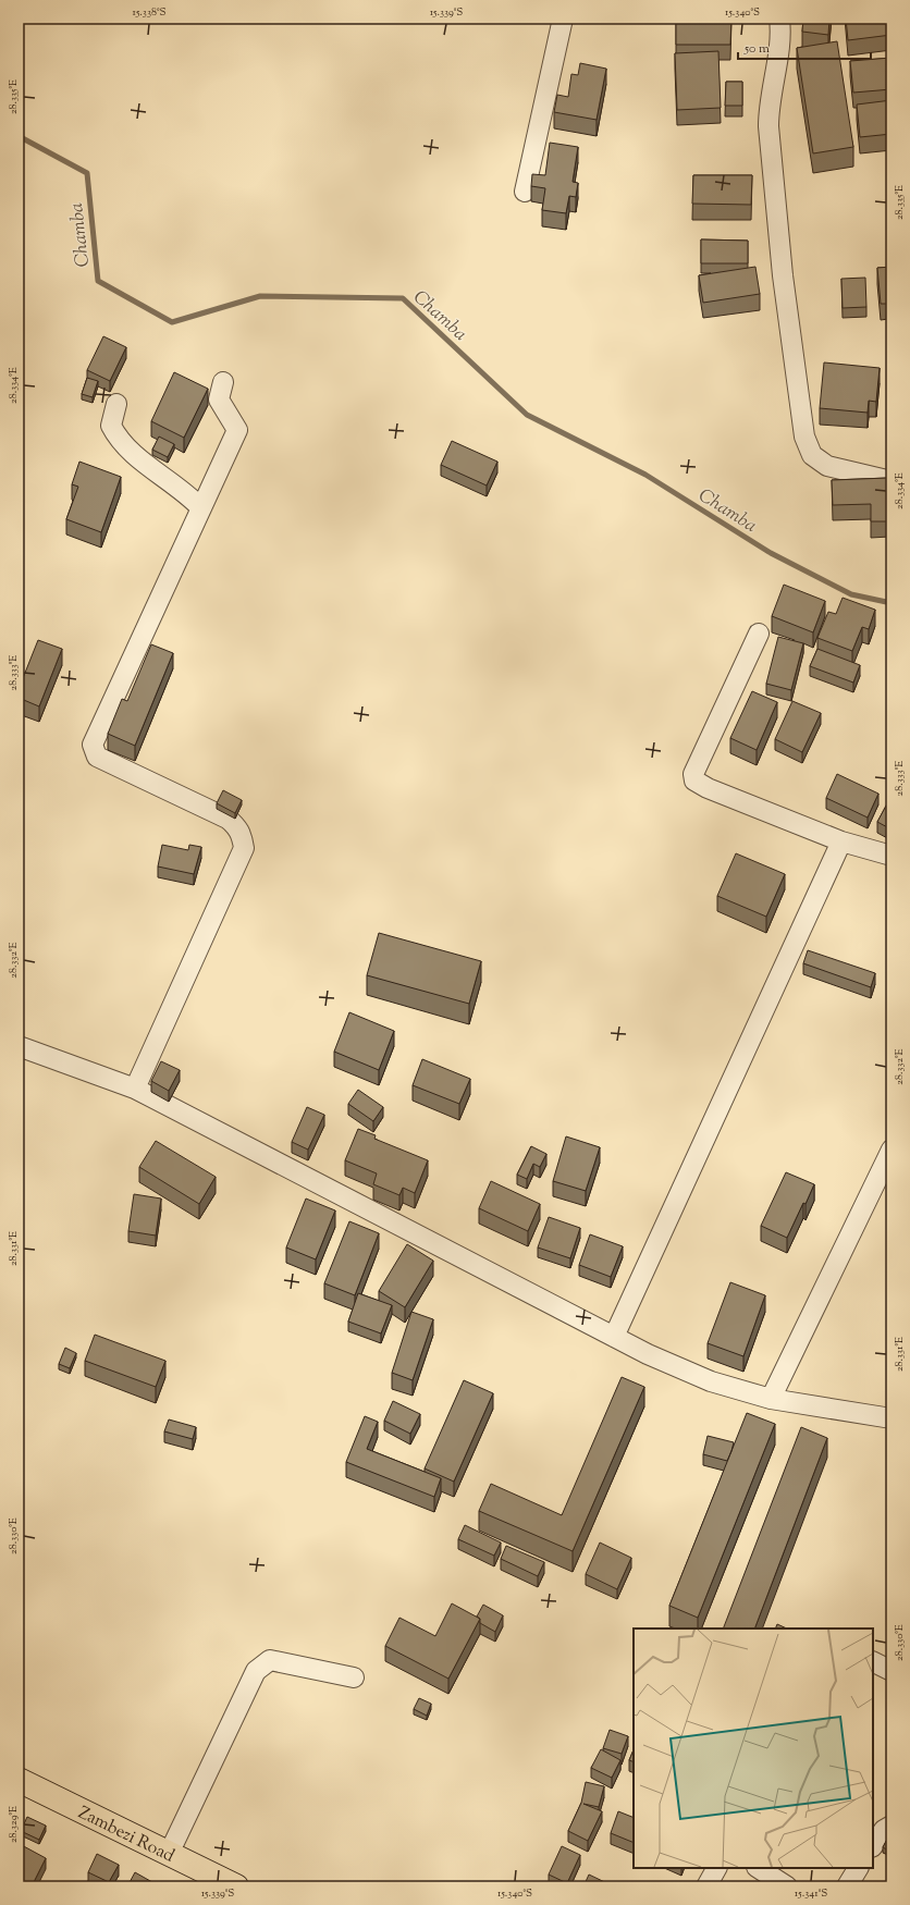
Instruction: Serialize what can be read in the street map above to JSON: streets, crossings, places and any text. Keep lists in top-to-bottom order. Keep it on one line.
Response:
{"streets":{"main road":["Zambezi Road"]},"water":["Chamba"],"scale_bar":"50 m","coordinates":["15.338°S","15.339°S","15.340°S","28.335°E","28.334°E","28.333°E","28.332°E","28.331°E","28.330°E","28.329°E","15.341°S"]}
